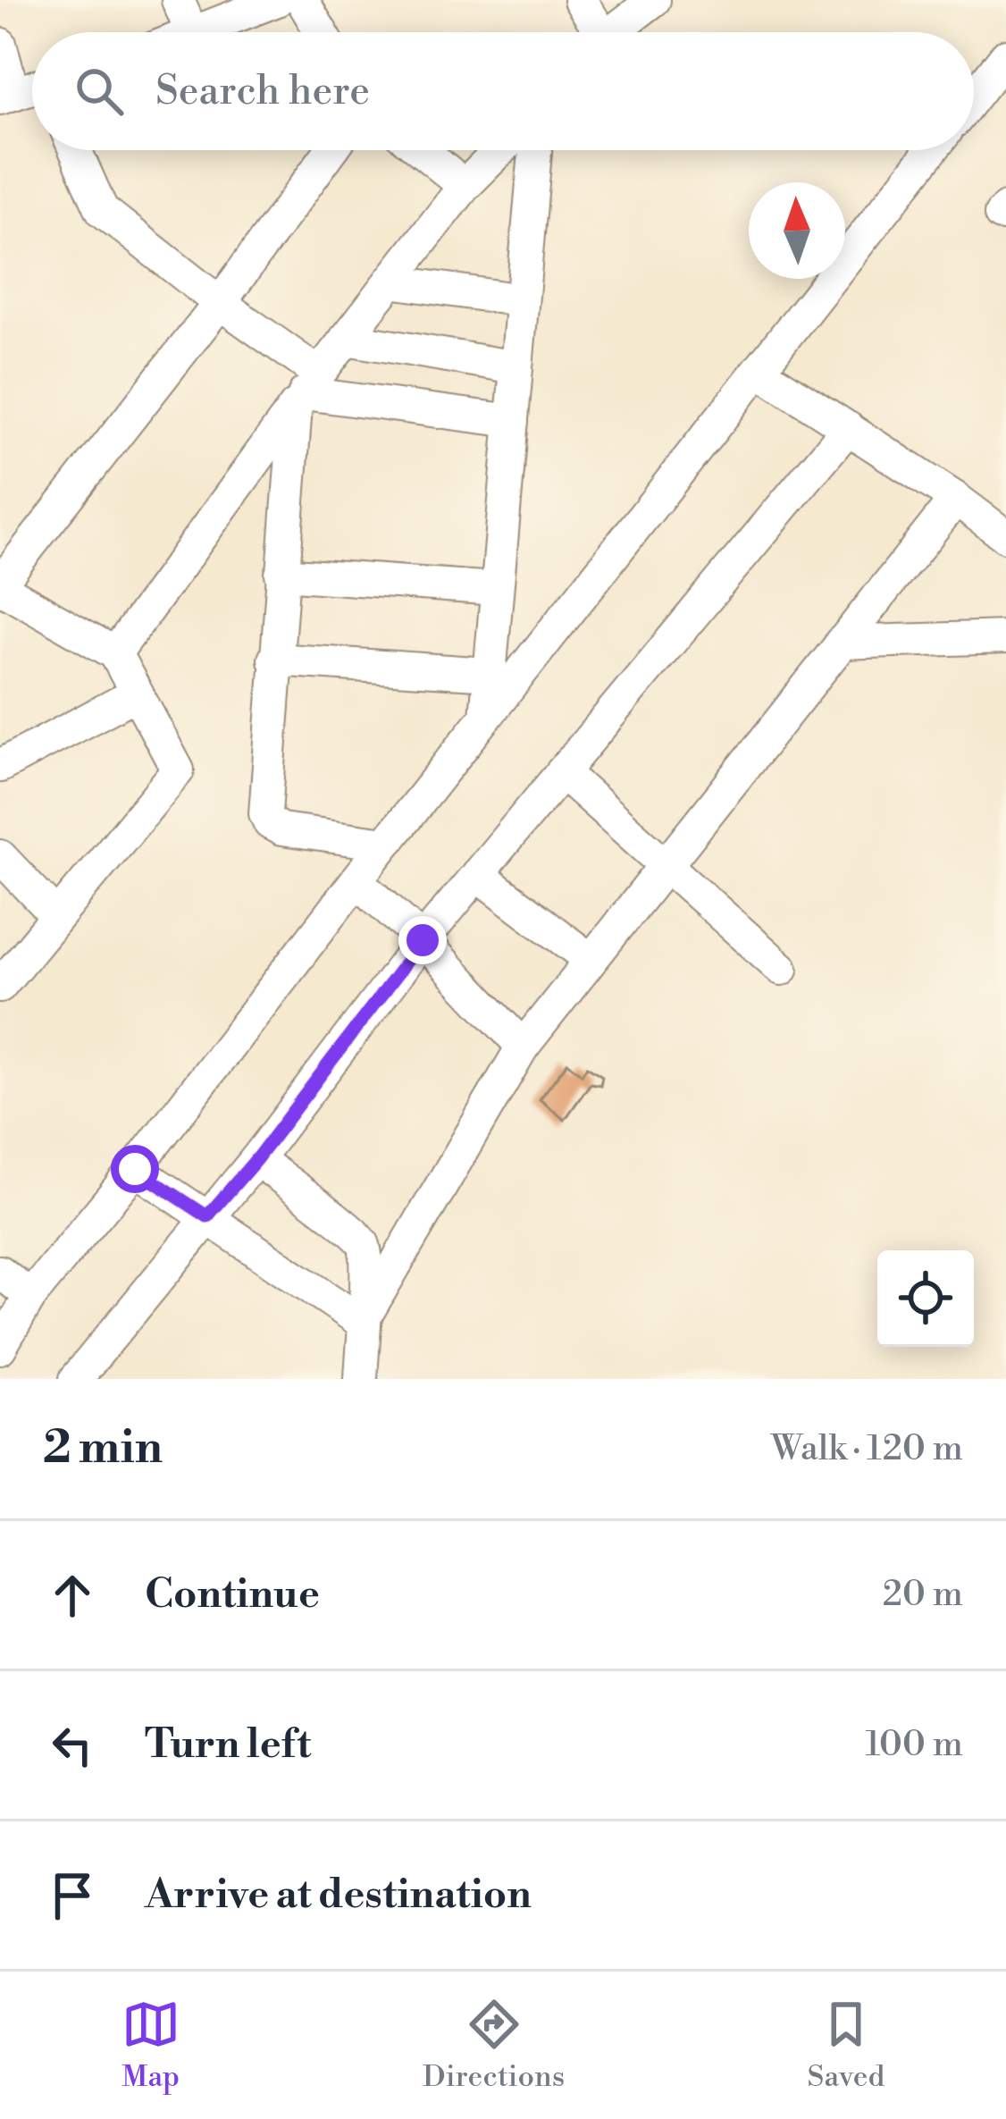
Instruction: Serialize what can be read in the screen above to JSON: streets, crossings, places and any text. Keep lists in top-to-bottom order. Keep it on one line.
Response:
{"north":"top","page":{"search":"Search here","heading":["2 min","Walk · 120 m"],"list":[["Continue","20 m"],["Turn left","100 m"],"Arrive at destination"],"nav":["Map","Directions","Saved"]}}
